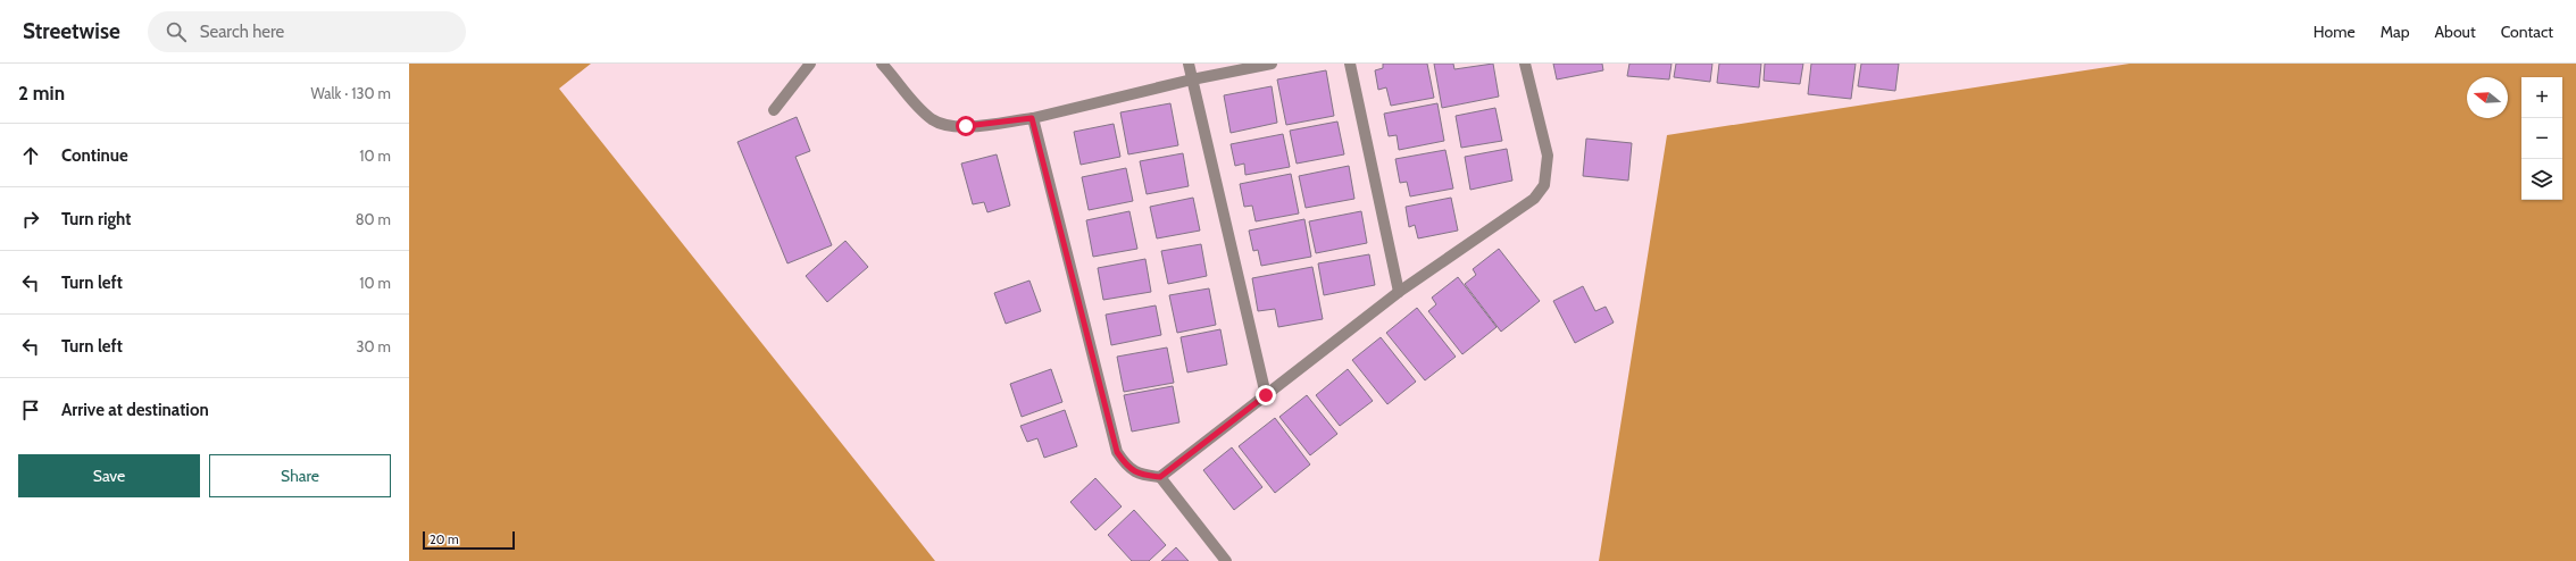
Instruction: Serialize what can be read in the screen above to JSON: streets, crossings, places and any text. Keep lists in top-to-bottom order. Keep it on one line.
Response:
{"scale_bar":"20 m","north":"left","page":{"header":"Streetwise","search":"Search here","nav":["Home","Map","About","Contact"],"heading":["2 min","Walk · 130 m"],"map_buttons":["+","−"],"list":[["Continue","10 m"],["Turn right","80 m"],["Turn left","10 m"],["Turn left","30 m"],"Arrive at destination"],"buttons":["Save","Share"],"scale":"20 m"}}
